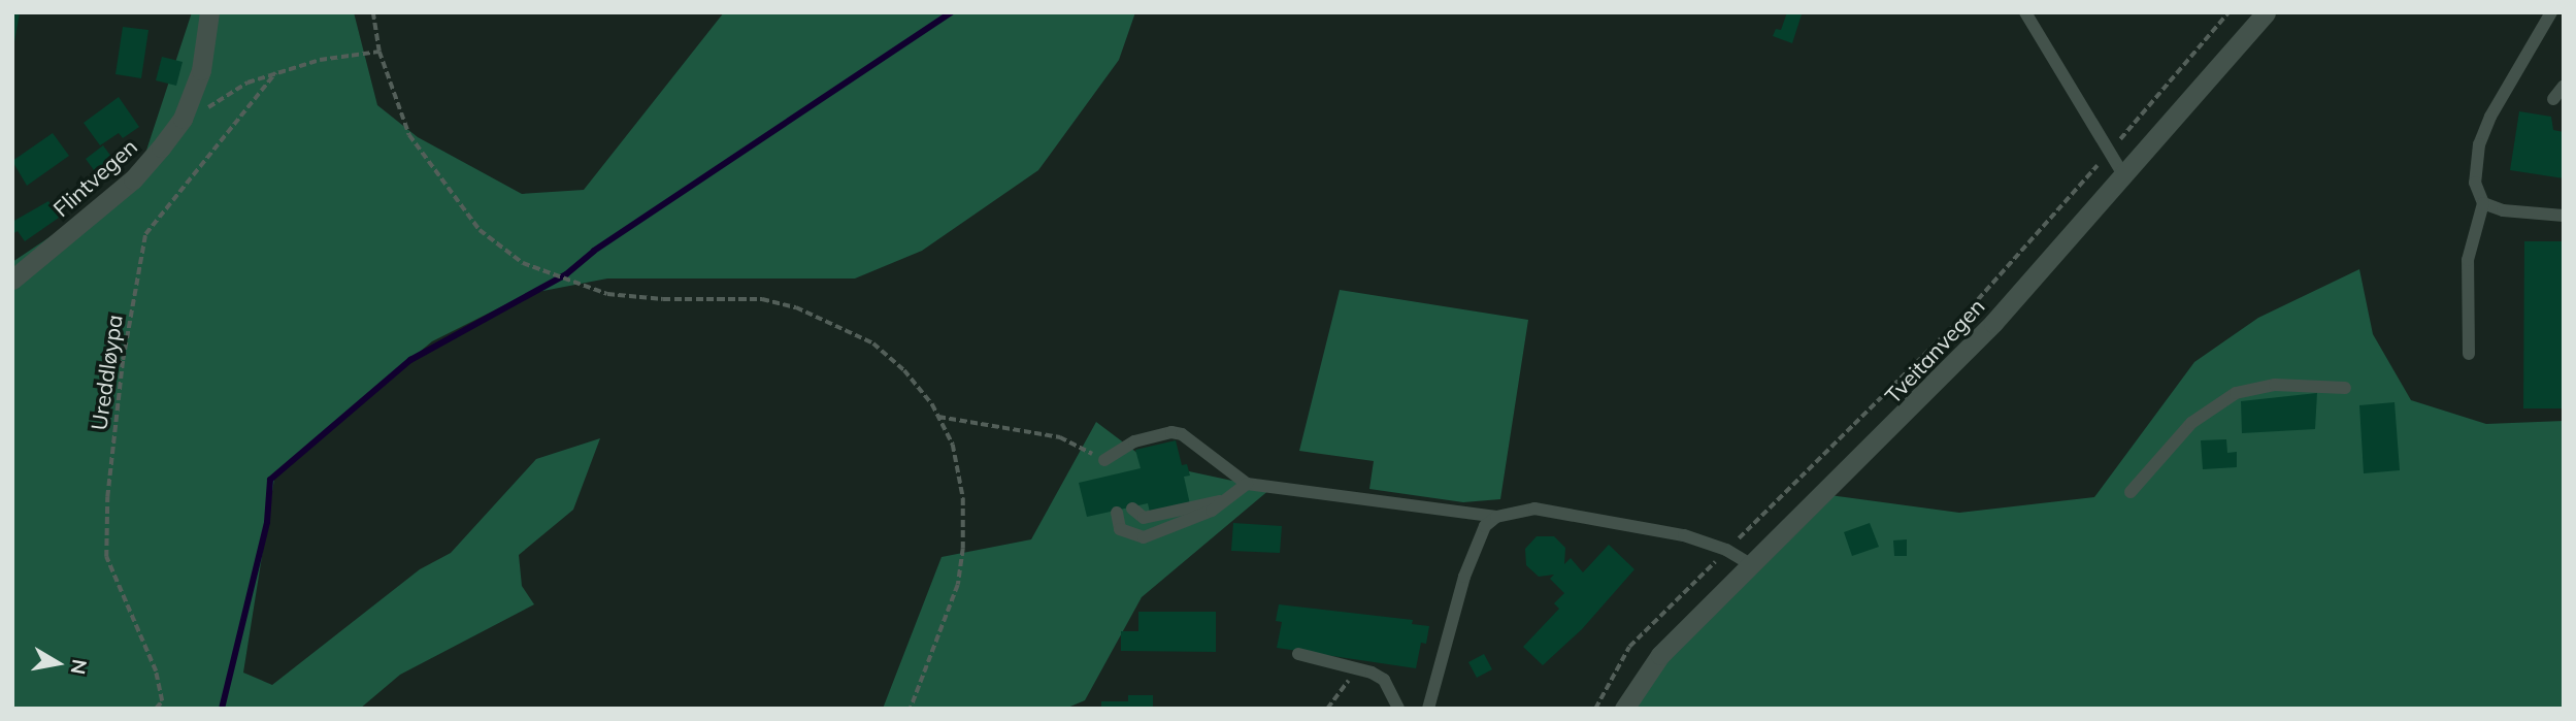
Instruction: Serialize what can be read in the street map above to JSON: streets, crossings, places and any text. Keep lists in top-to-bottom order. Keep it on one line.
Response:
{"streets":{"main road":["Flintvegen","Tveitanvegen"],"path":["Ureddløypa"]},"north":"right"}
